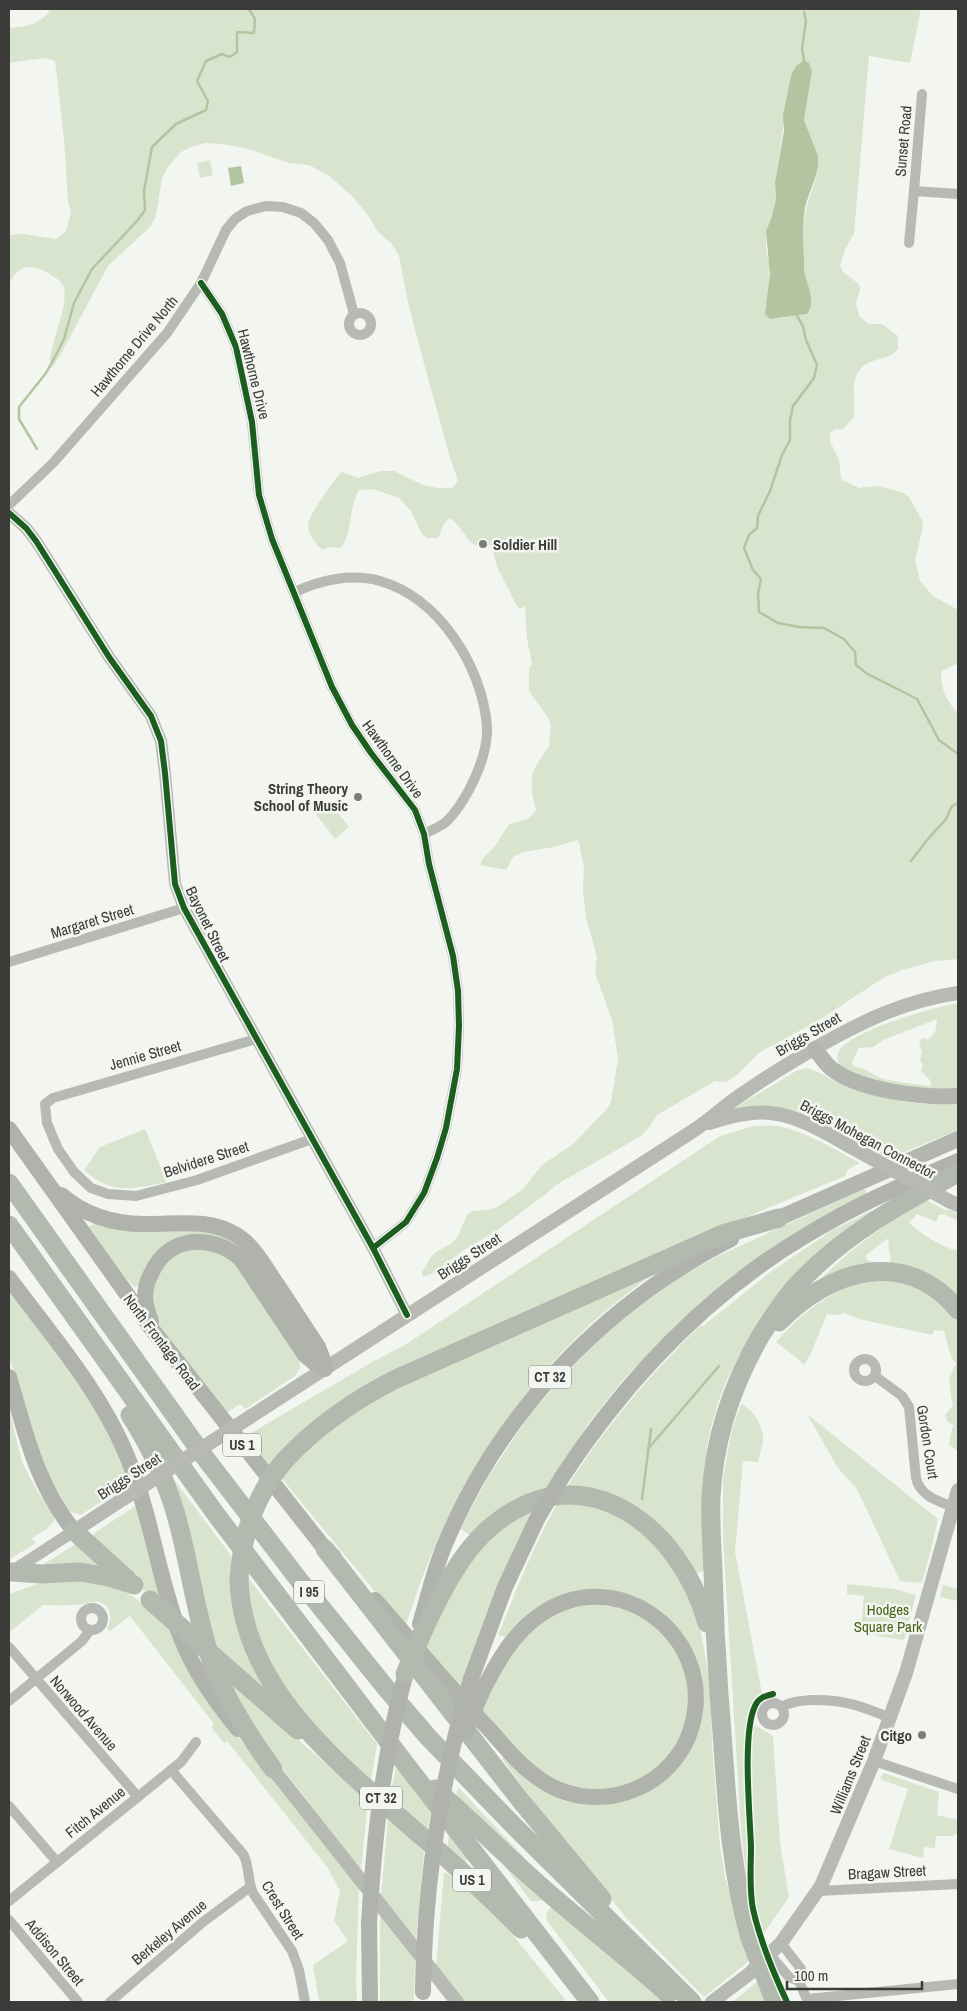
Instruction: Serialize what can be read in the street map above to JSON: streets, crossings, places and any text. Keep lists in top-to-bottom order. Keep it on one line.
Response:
{"streets":{"highway":["CT 32","US 1","I 95"],"main road":["Briggs Street","Briggs Mohegan Connector","North Frontage Road","Williams Street"],"street":["Sunset Road","Hawthorne Drive North","Hawthorne Drive","Margaret Street","Bayonet Street","Jennie Street","Belvidere Street","Gordon Court","Norwood Avenue","Fitch Avenue","Bragaw Street","Crest Street","Berkeley Avenue","Addison Street"]},"crossings":[["Hawthorne Drive North","Hawthorne Drive"],["Hawthorne Drive","Bayonet Street"],["Margaret Street","Bayonet Street"],["Bayonet Street","Briggs Street"],["Bayonet Street","Jennie Street"],["Bayonet Street","Belvidere Street"],["Briggs Street","Briggs Mohegan Connector"],["Briggs Street","US 1"],["Jennie Street","Belvidere Street"],["North Frontage Road","US 1"],["Gordon Court","Williams Street"],["US 1","I 95"],["Norwood Avenue","Fitch Avenue"],["Williams Street","Bragaw Street"],["Fitch Avenue","Crest Street"],["Crest Street","Berkeley Avenue"]],"parks":["Hodges Square Park"],"places":["Soldier Hill","String Theory School of Music","Citgo"],"scale_bar":"100 m"}
